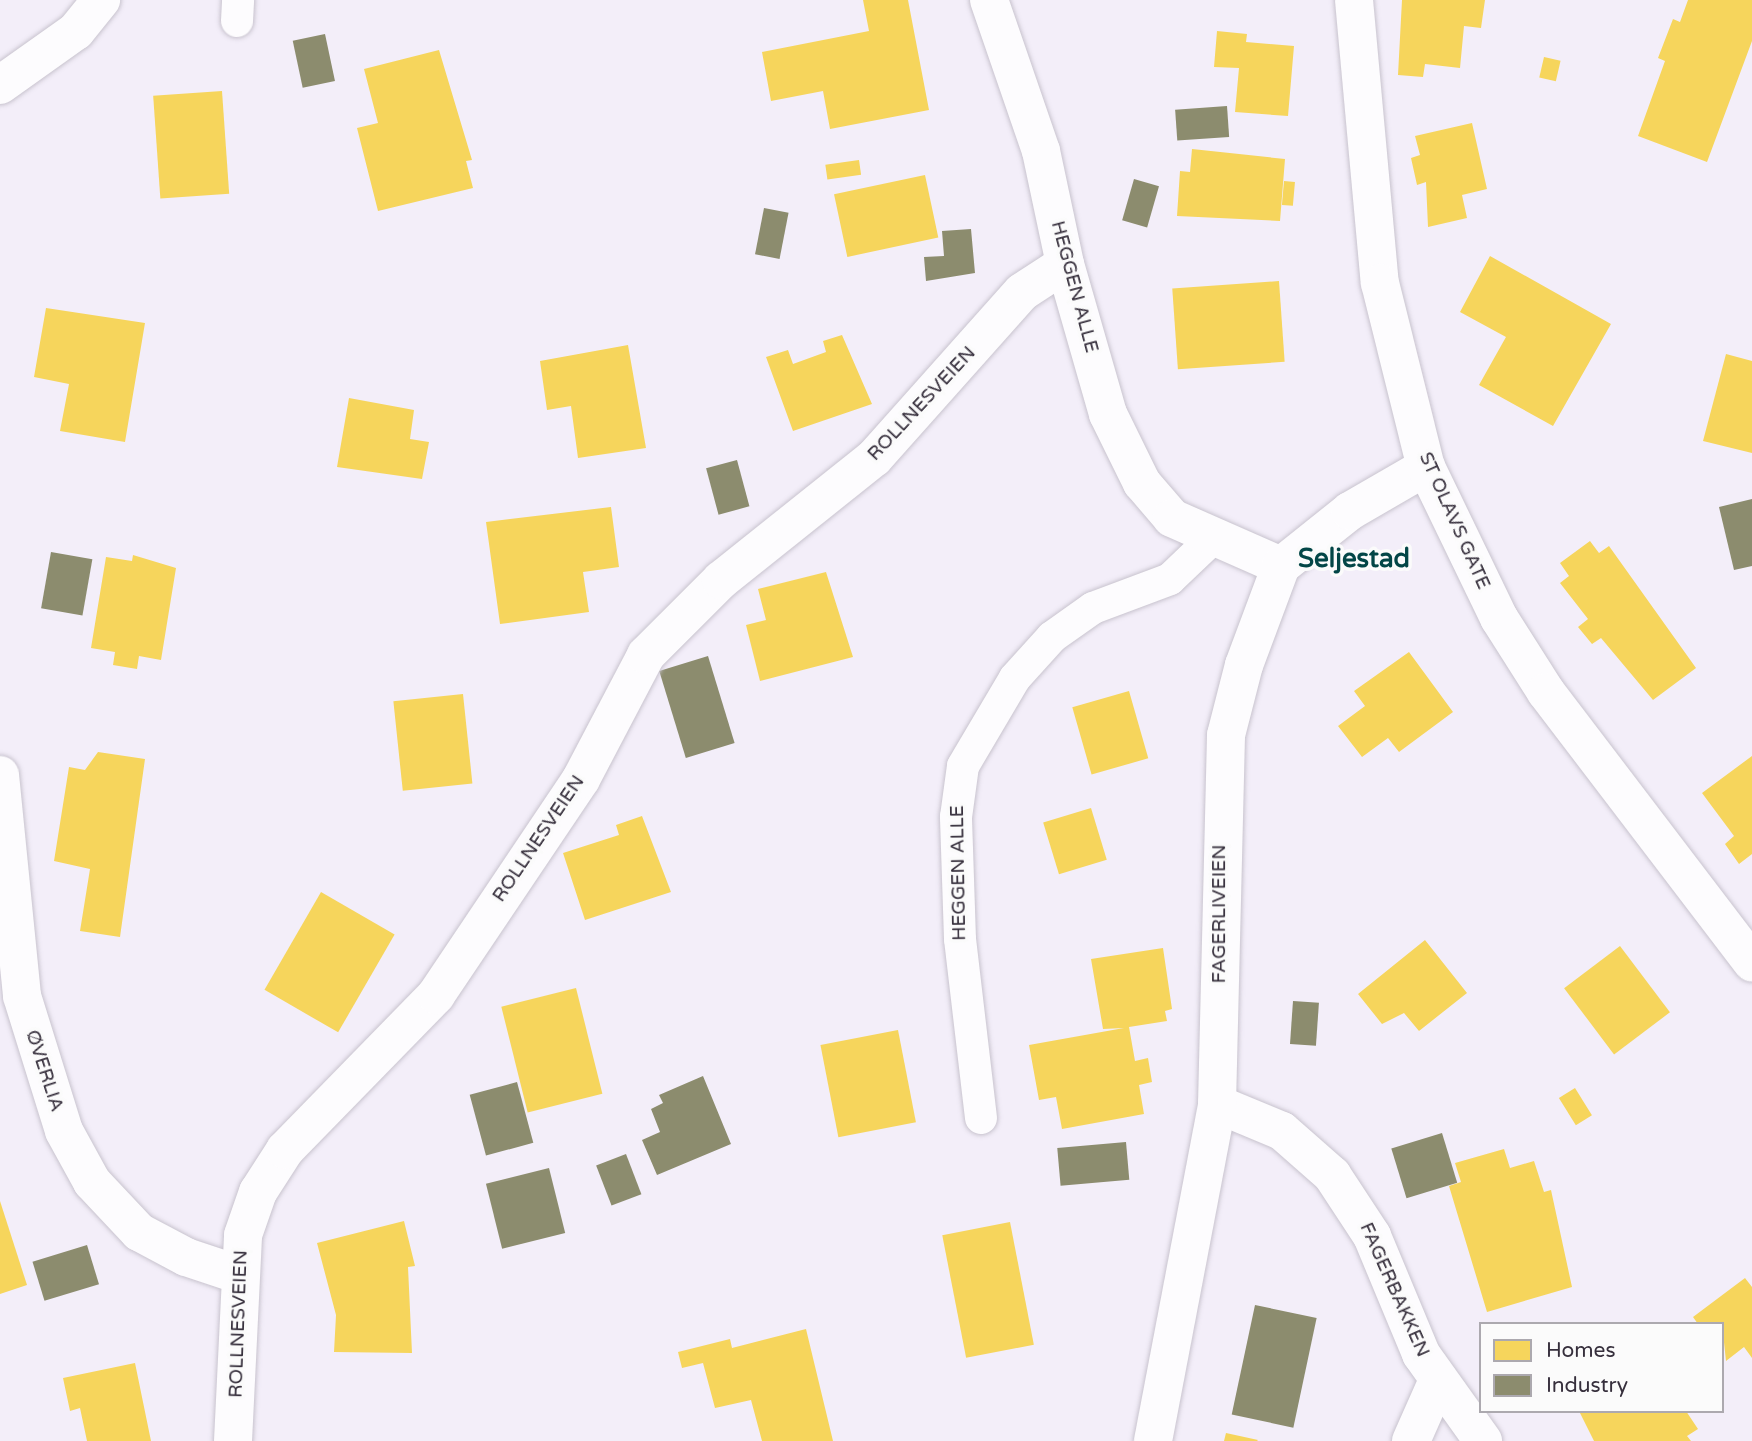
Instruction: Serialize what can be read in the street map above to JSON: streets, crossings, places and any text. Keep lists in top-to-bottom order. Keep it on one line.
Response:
{"streets":{"street":["HEGGEN ALLE","ROLLNESVEIEN","ST OLAVS GATE","FAGERLIVEIEN","ØVERLIA","FAGERBAKKEN"]},"crossings":[["HEGGEN ALLE","ROLLNESVEIEN"],["HEGGEN ALLE","FAGERLIVEIEN"],["ROLLNESVEIEN","ØVERLIA"],["ST OLAVS GATE","FAGERLIVEIEN"],["FAGERLIVEIEN","FAGERBAKKEN"]],"districts":["Seljestad"],"legend":["Homes","Industry"]}
